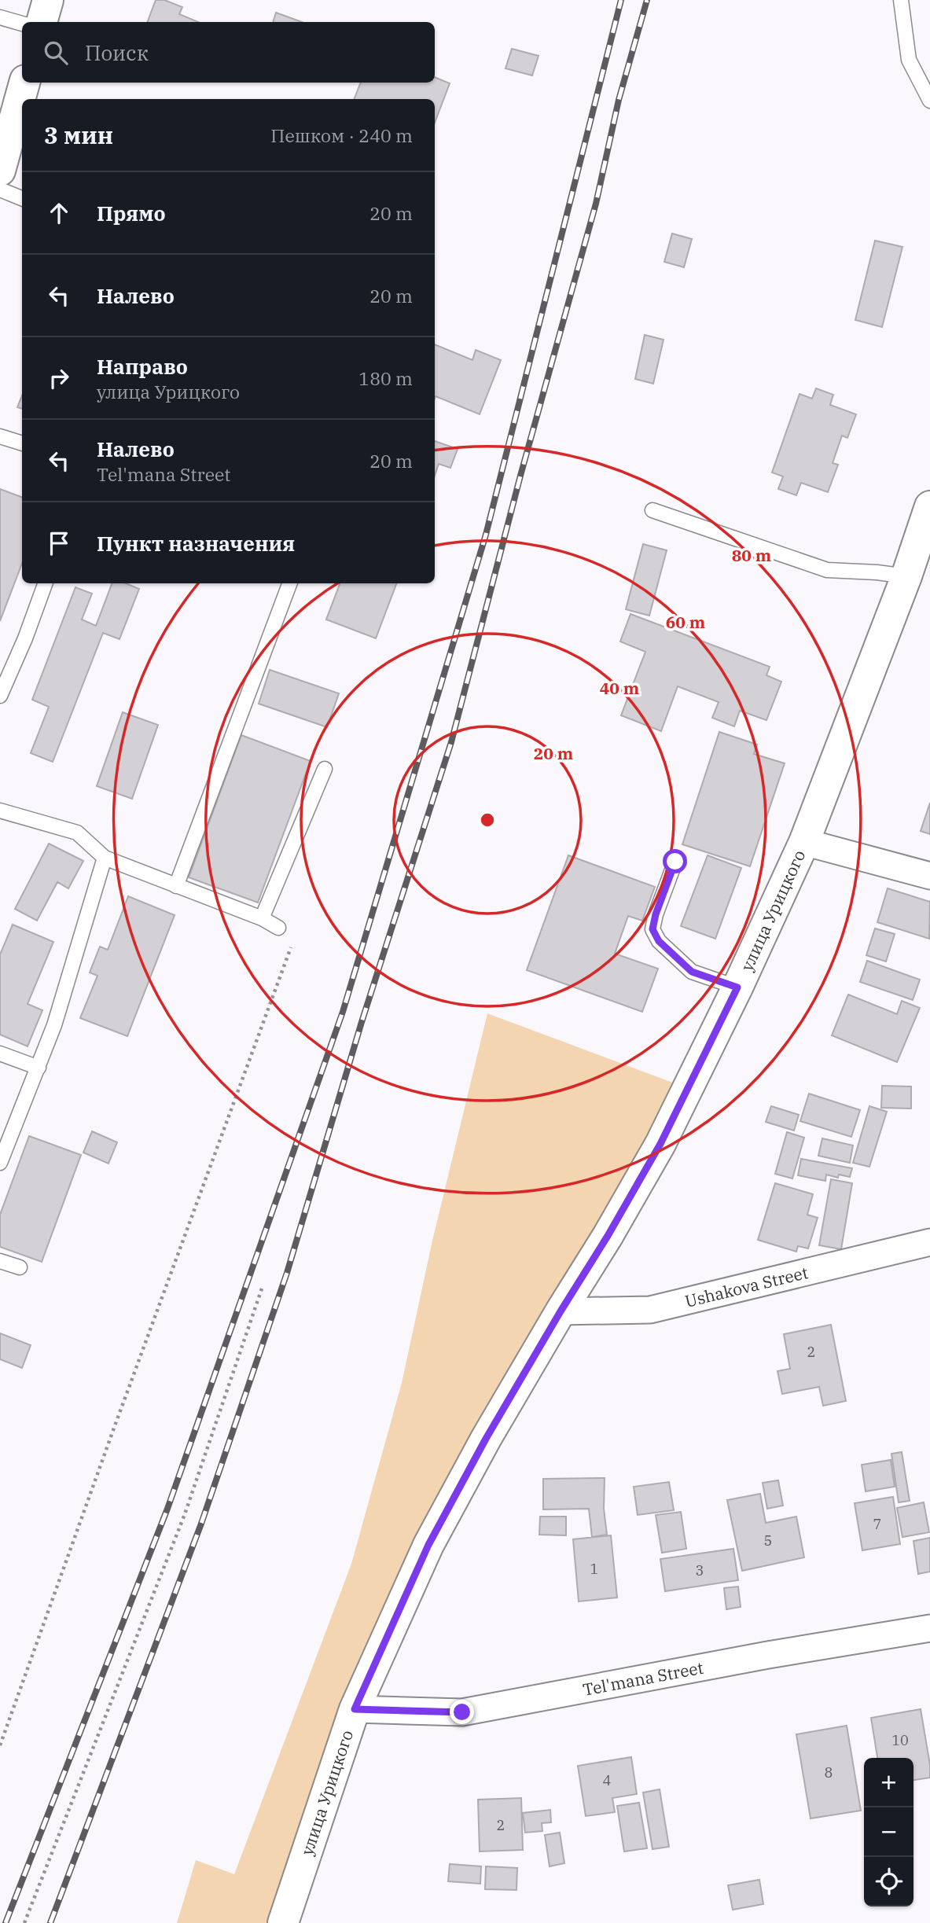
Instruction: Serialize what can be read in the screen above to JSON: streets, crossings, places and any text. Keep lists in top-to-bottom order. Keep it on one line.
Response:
{"streets":{"street":["улица Урицкого","Ushakova Street","Tel'mana Street"]},"crossings":[["улица Урицкого","Ushakova Street"],["улица Урицкого","Tel'mana Street"]],"house_numbers":["2","7","5","1","3","10","8","4","2"],"page":{"search":"Поиск","heading":["3 мин","Пешком · 240 m"],"list":[["Прямо","20 m"],["Налево","20 m"],["Направо","улица Урицкого","180 m"],["Налево","Tel'mana Street","20 m"],"Пункт назначения"],"map_buttons":["+","−"]},"rings":["80 m","60 m","40 m","20 m"]}
